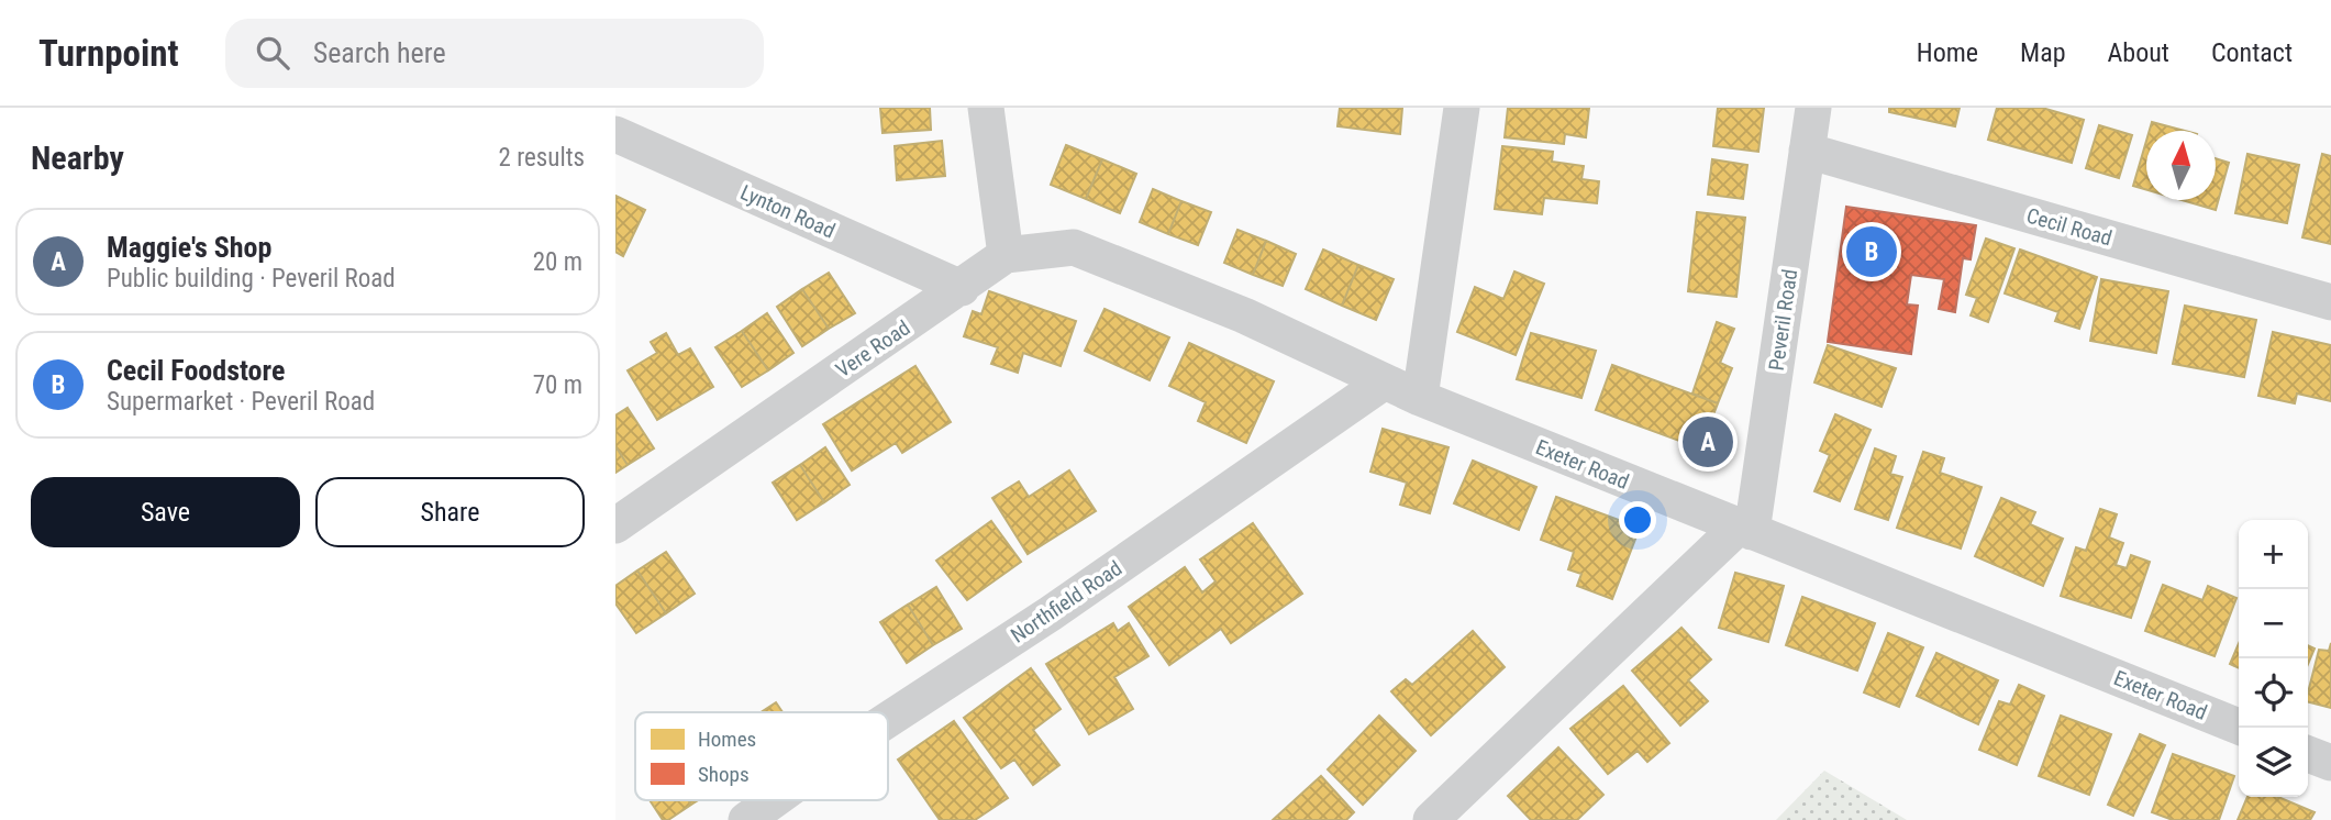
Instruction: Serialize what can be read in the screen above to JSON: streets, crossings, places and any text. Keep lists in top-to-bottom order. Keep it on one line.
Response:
{"streets":{"street":["Lynton Road","Cecil Road","Peveril Road","Vere Road","Exeter Road","Northfield Road"]},"crossings":[["Lynton Road","Vere Road"],["Cecil Road","Peveril Road"],["Peveril Road","Exeter Road"],["Vere Road","Exeter Road"],["Exeter Road","Northfield Road"]],"legend":["Homes","Shops"],"north":"top","page":{"header":"Turnpoint","search":"Search here","nav":["Home","Map","About","Contact"],"heading":["Nearby","2 results"],"list":[{"mark":"A","name":"Maggie's Shop","note":"Public building · Peveril Road","value":"20 m"},{"mark":"B","name":"Cecil Foodstore","note":"Supermarket · Peveril Road","value":"70 m"}],"pins":["B","A"],"buttons":["Save","Share"],"map_buttons":["+","−"]}}
